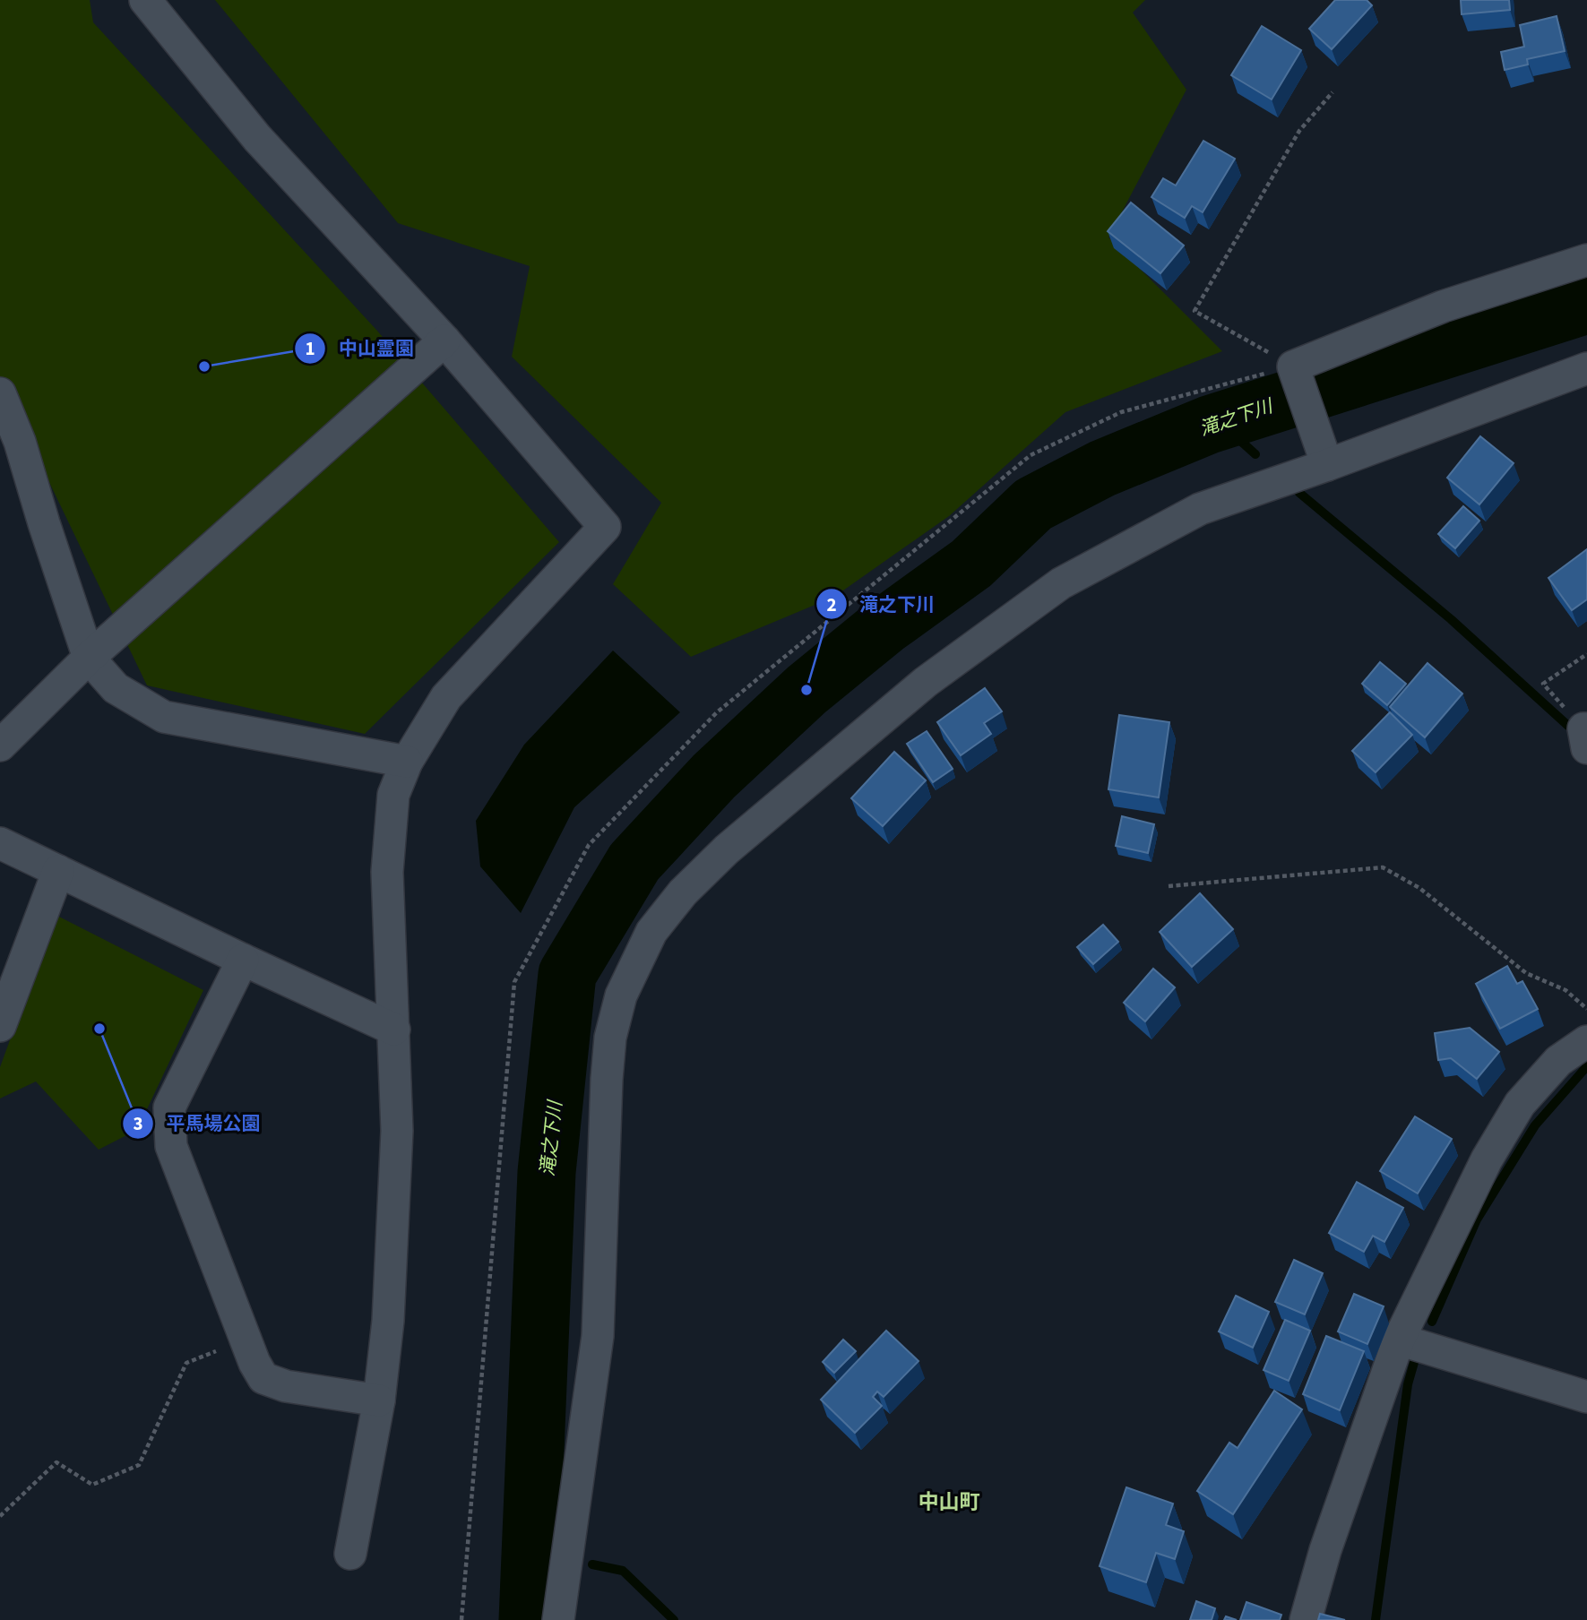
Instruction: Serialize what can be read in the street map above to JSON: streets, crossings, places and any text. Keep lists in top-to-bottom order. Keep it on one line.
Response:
{"districts":["中山町"],"water":["滝之下川"],"places":["中山霊園","滝之下川","平馬場公園"]}
